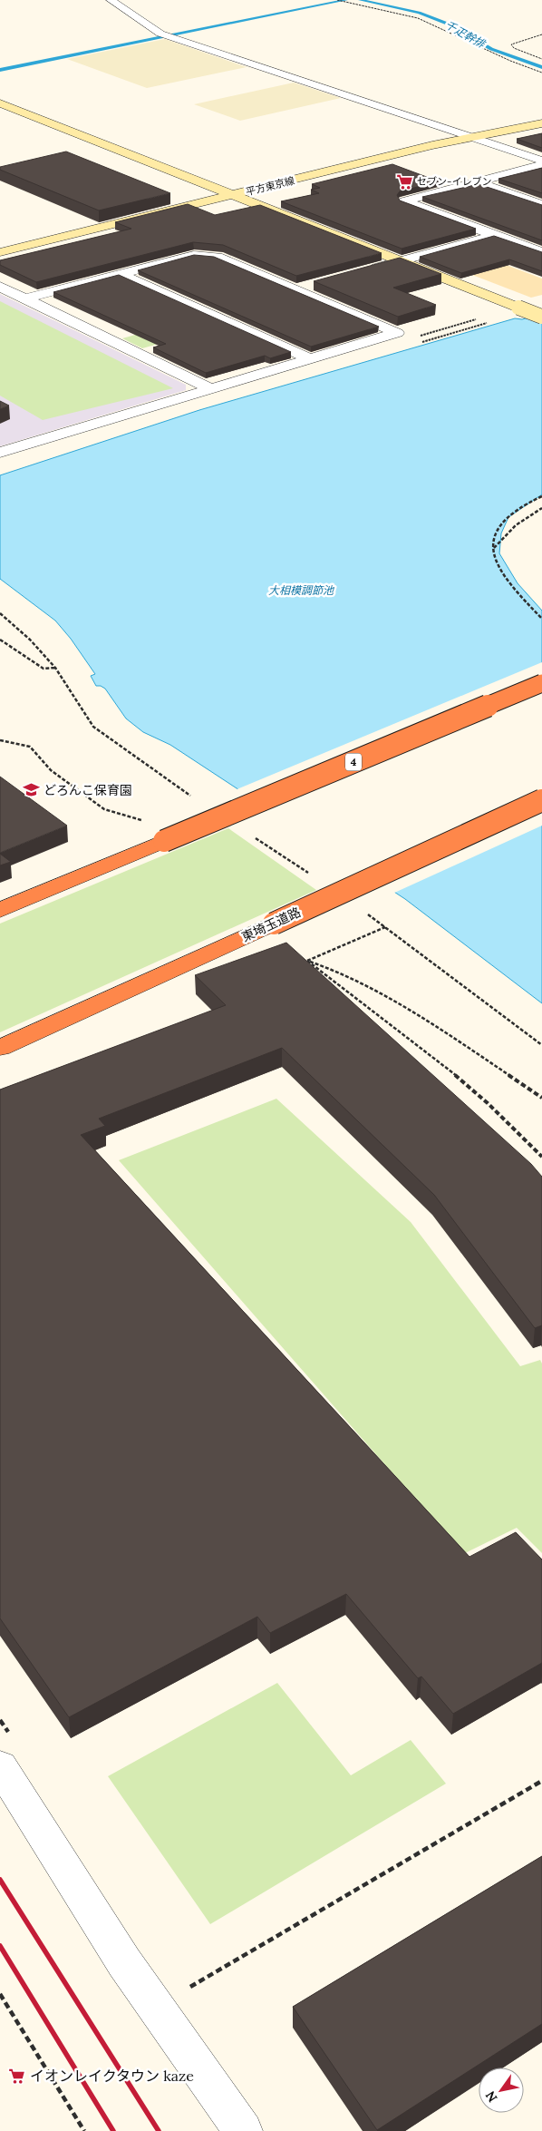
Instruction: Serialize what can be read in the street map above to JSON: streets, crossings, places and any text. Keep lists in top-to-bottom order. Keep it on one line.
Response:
{"streets":{"highway":["4","東埼玉道路"],"street":["平方東京線"]},"water":["千疋幹排","大相模調節池"],"places":{"supermarket":["セブン-イレブン","イオンレイクタウン kaze"],"school or university":["どろんこ保育園"]},"north":"bottom left"}
